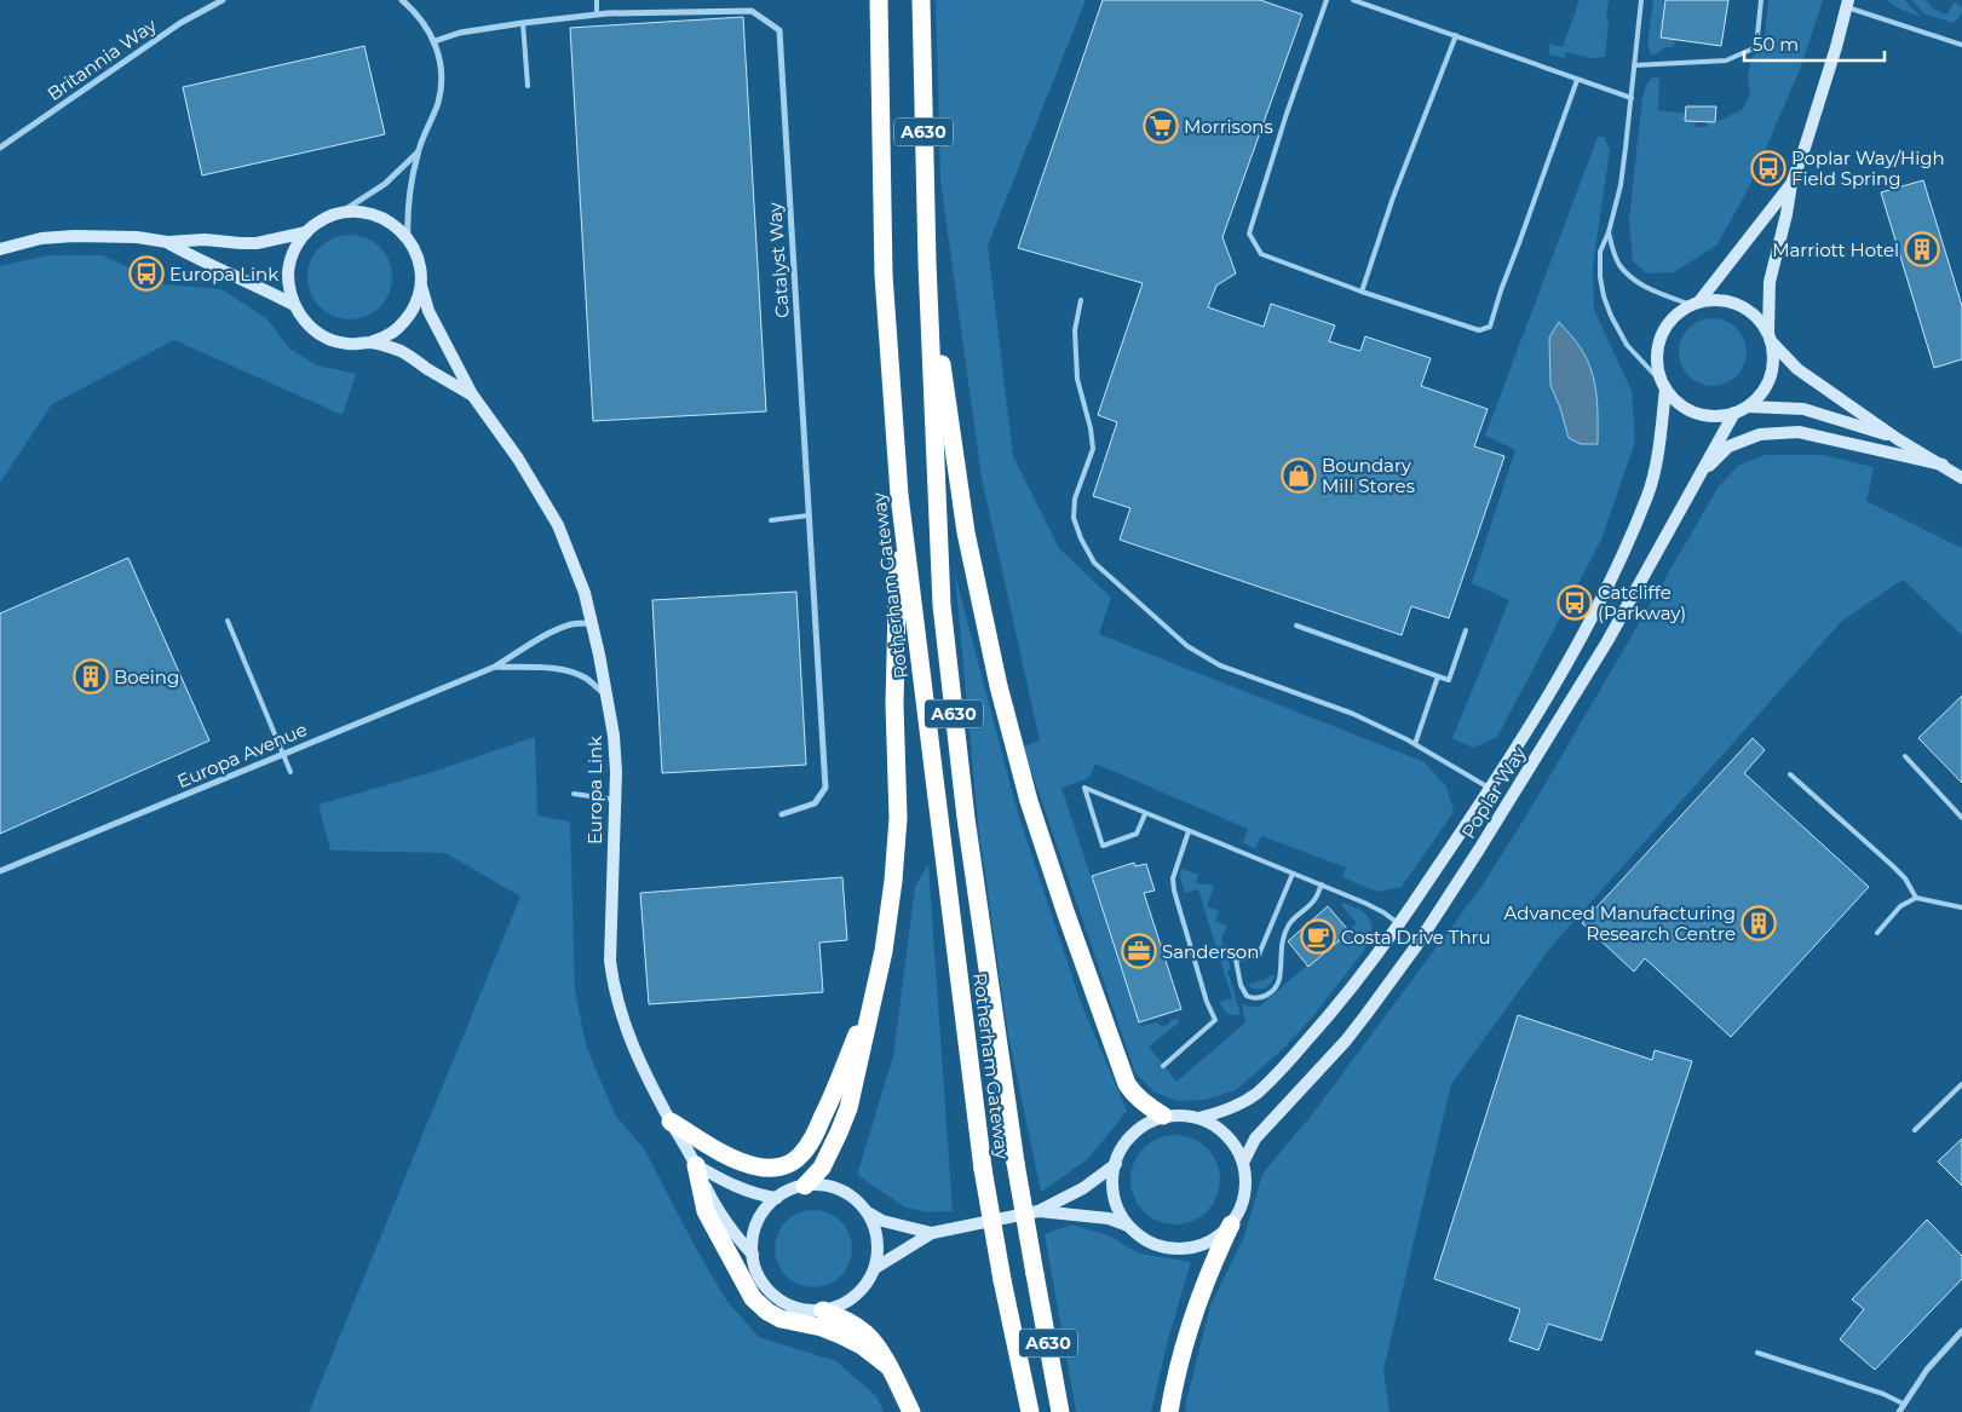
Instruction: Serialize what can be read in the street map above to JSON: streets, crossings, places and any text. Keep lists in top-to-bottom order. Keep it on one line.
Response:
{"streets":{"highway":["A630","Rotherham Gateway"],"main road":["Europa Link","Poplar Way"],"street":["Britannia Way","Catalyst Way","Europa Avenue"]},"crossings":[["A630","Rotherham Gateway"],["A630","Europa Link"],["A630","Poplar Way"],["Europa Avenue","Europa Link"]],"places":{"supermarket":["Morrisons"],"bus stop":["Poplar Way/High Field Spring","Europa Link","Catcliffe (Parkway)"],"building":["Marriott Hotel","Boeing","Advanced Manufacturing Research Centre"],"shop":["Boundary Mill Stores"],"cafe":["Costa Drive Thru"],"office":["Sanderson"]},"scale_bar":"50 m"}
